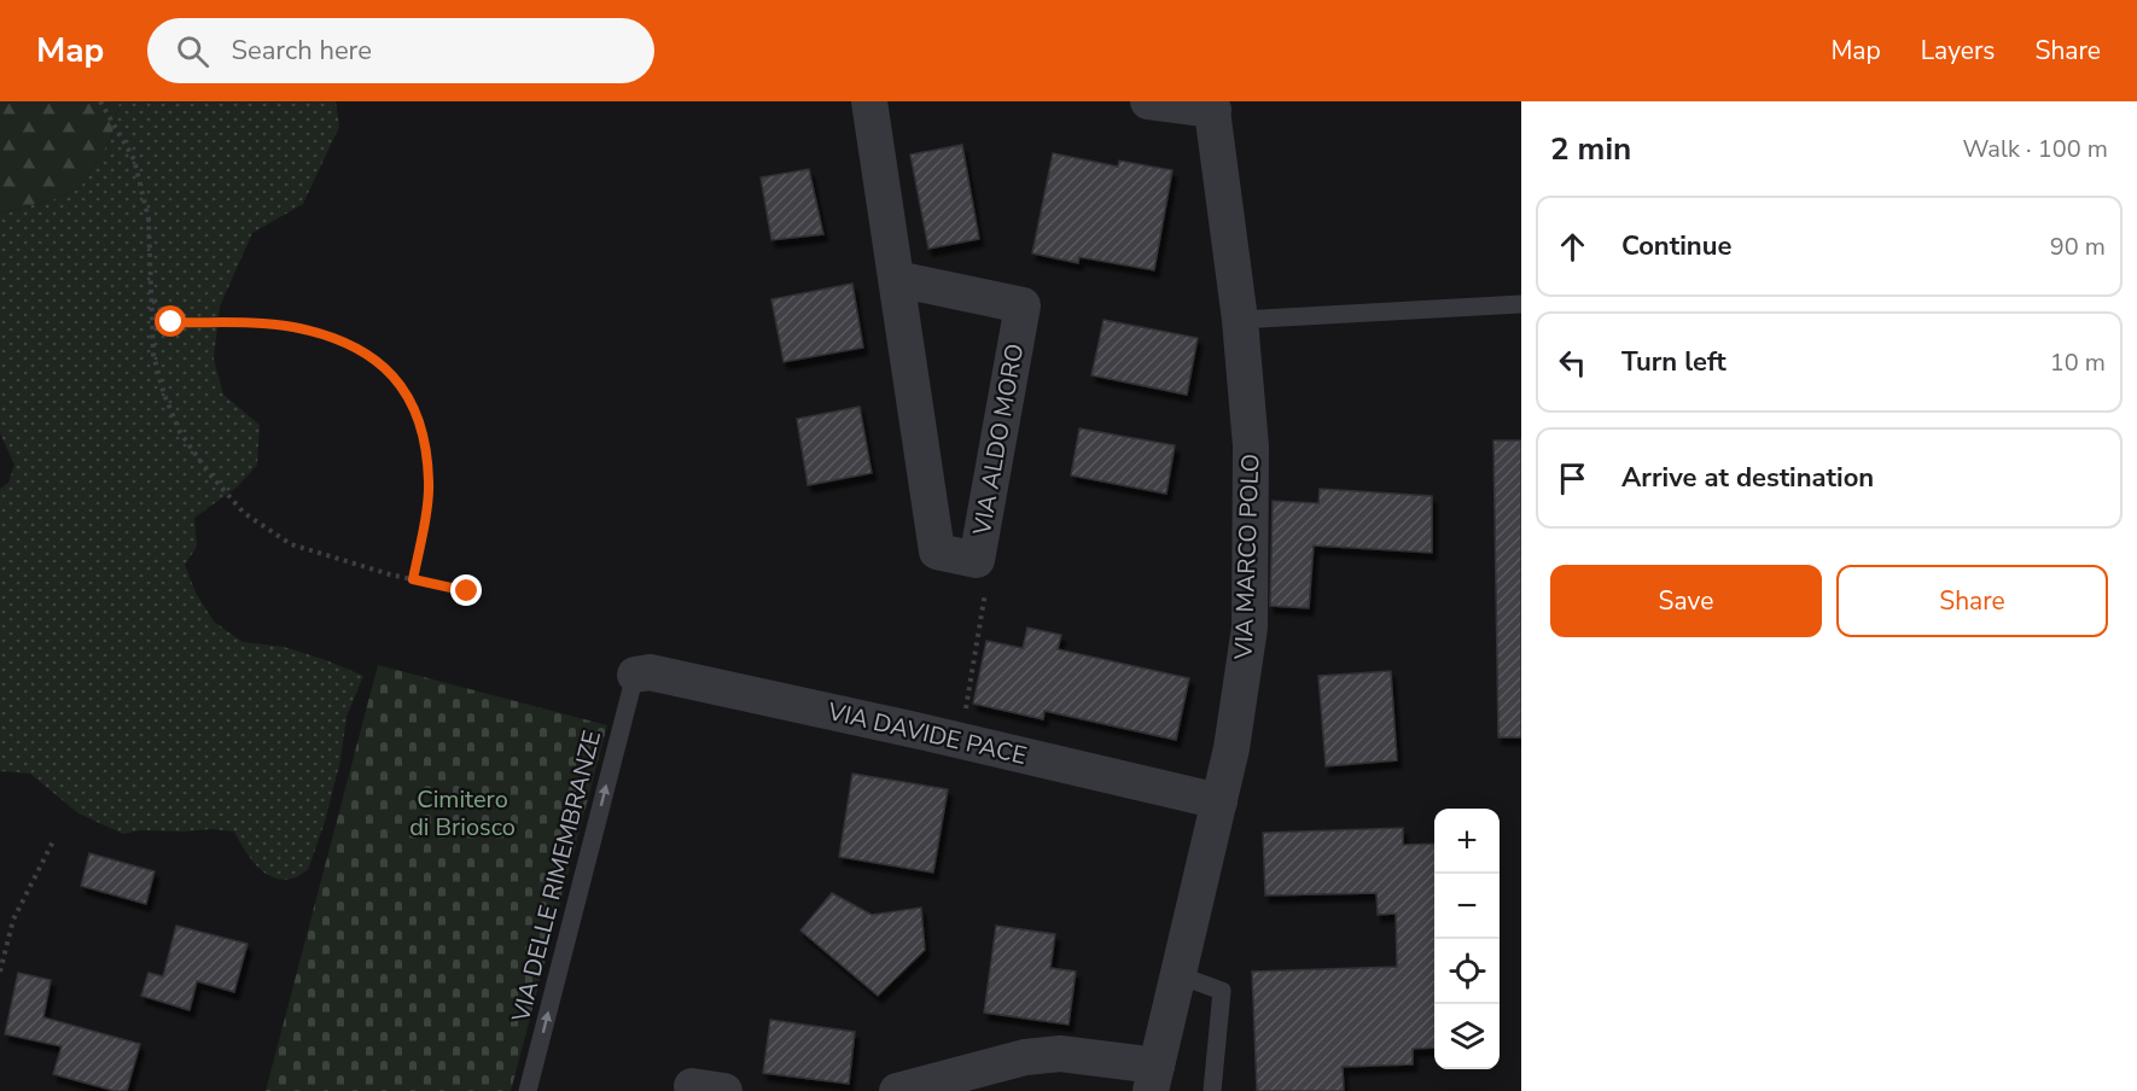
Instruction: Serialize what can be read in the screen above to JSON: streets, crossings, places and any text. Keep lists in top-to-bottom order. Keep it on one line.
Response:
{"streets":{"street":["VIA ALDO MORO","VIA MARCO POLO","VIA DAVIDE PACE"],"lane":["VIA DELLE RIMEMBRANZE"]},"crossings":[["VIA MARCO POLO","VIA DAVIDE PACE"],["VIA DAVIDE PACE","VIA DELLE RIMEMBRANZE"]],"one_way":["VIA DELLE RIMEMBRANZE"],"parks":["Cimitero di Briosco"],"page":{"header":"Map","search":"Search here","nav":["Map","Layers","Share"],"heading":["2 min","Walk · 100 m"],"list":[["Continue","90 m"],["Turn left","10 m"],"Arrive at destination"],"buttons":["Save","Share"],"map_buttons":["+","−"]}}
